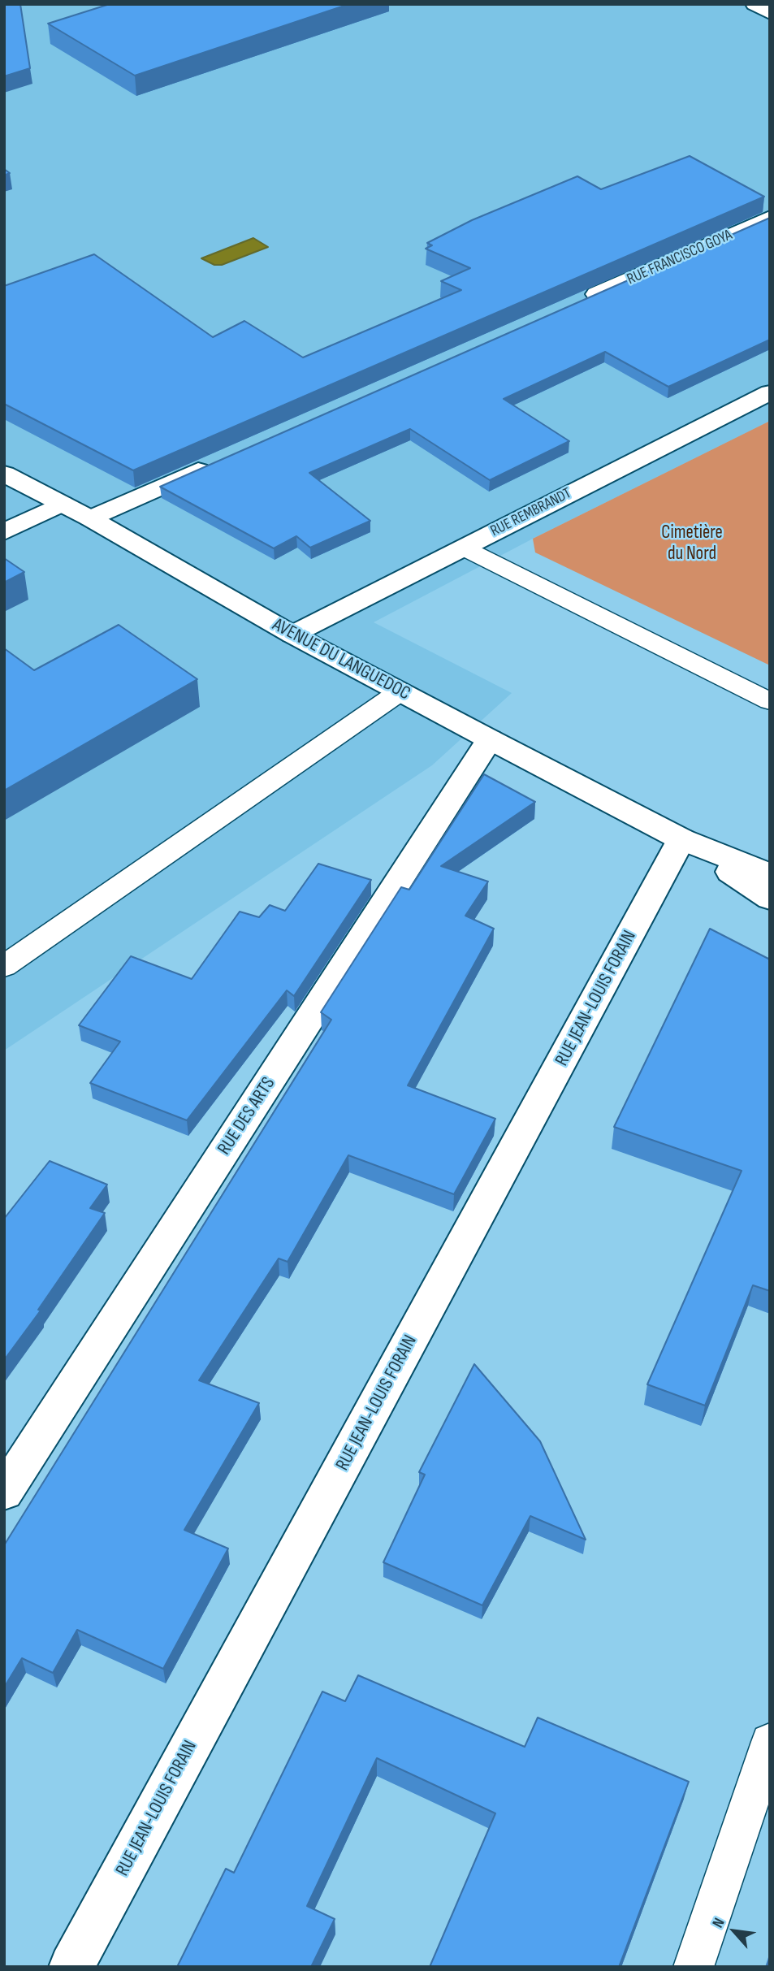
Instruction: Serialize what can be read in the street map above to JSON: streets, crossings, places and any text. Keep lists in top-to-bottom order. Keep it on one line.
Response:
{"streets":{"street":["RUE FRANCISCO GOYA","RUE REMBRANDT","AVENUE DU LANGUEDOC","RUE JEAN-LOUIS FORAIN","RUE DES ARTS"]},"crossings":[["RUE REMBRANDT","AVENUE DU LANGUEDOC"],["AVENUE DU LANGUEDOC","RUE JEAN-LOUIS FORAIN"],["AVENUE DU LANGUEDOC","RUE DES ARTS"]],"parks":["Cimetière du Nord"],"north":"top left"}
